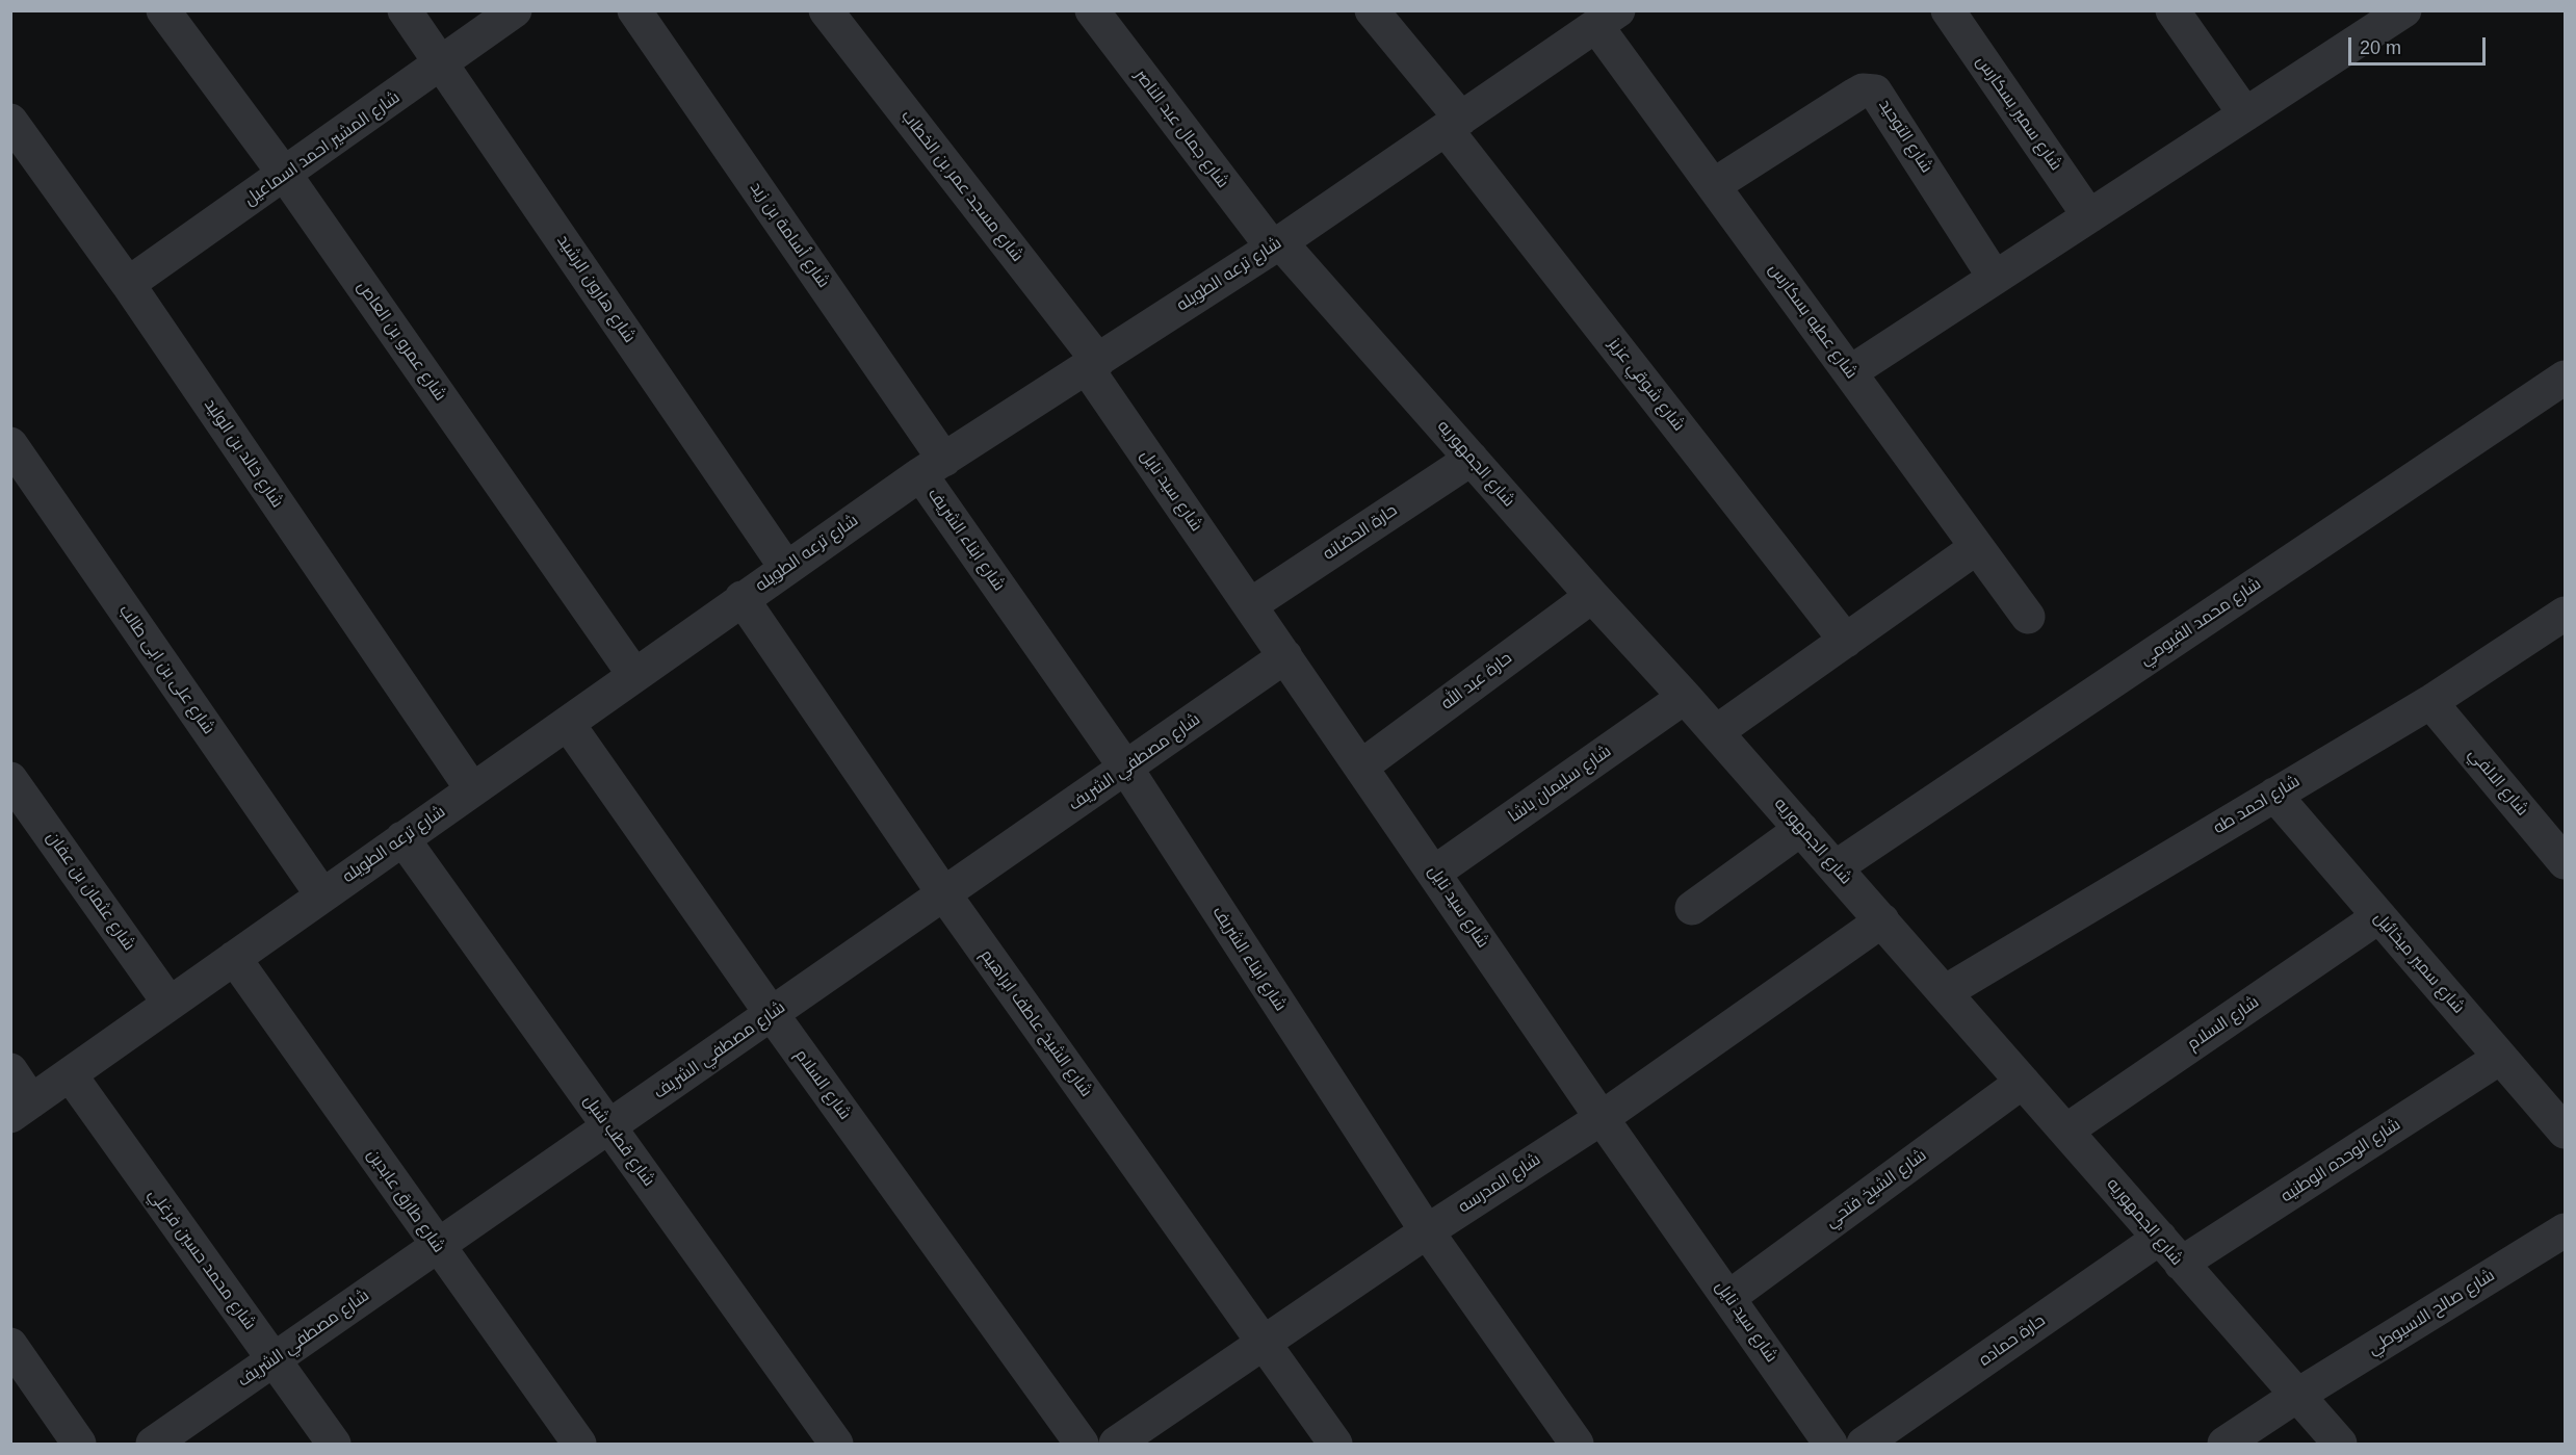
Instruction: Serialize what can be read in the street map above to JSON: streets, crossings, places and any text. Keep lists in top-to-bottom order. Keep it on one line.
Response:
{"streets":{"street":["شارع سمير بسكارس","شارع جمال عبد الناصر","شارع التوحيد","شارع المشير احمد اسماعيل","شارع مسجد عمر بن الخطاب","شارع أسامة بن زيد","شارع ترعه الطويله","شارع هارون الرشيد","شارع عطيه بسكارس","شارع عمرو بن العاص","شارع شوقي عزيز","شارع خالد بن الوليد","شارع الجمهوريه","شارع سيد نايل","حارة الحضانه","شارع ابناء الشريف","شارع محمد الفيومي","شارع على بن ابى طالب","حارة عبد الله","شارع مصطفي الشريف","شارع الالفي","شارع سليمان باشا","شارع احمد طه","شارع عثمان بن عفان","شارع سمير ميخائيل","شارع الشيخ عاطف ابراهيم","شارع السلام","شارع قطب شبل","شارع الوحده الوطنيه","شارع المدرسه","شارع الشيخ فتحي","شارع طارق عابدين","شارع محمد حسين فرغلي","شارع صالح الاسيوطي","حارة حماده"]},"crossings":[["شارع جمال عبد الناصر","شارع ترعه الطويله"],["شارع جمال عبد الناصر","شارع الجمهوريه"],["شارع التوحيد","شارع عطيه بسكارس"],["شارع المشير احمد اسماعيل","شارع هارون الرشيد"],["شارع المشير احمد اسماعيل","شارع عمرو بن العاص"],["شارع المشير احمد اسماعيل","شارع خالد بن الوليد"],["شارع مسجد عمر بن الخطاب","شارع ترعه الطويله"],["شارع مسجد عمر بن الخطاب","شارع سيد نايل"],["شارع أسامة بن زيد","شارع ترعه الطويله"],["شارع أسامة بن زيد","شارع ابناء الشريف"],["شارع ترعه الطويله","شارع هارون الرشيد"],["شارع ترعه الطويله","شارع عطيه بسكارس"],["شارع ترعه الطويله","شارع عمرو بن العاص"],["شارع ترعه الطويله","شارع شوقي عزيز"],["شارع ترعه الطويله","شارع خالد بن الوليد"],["شارع ترعه الطويله","شارع الجمهوريه"],["شارع ترعه الطويله","شارع سيد نايل"],["شارع ترعه الطويله","شارع ابناء الشريف"],["شارع ترعه الطويله","شارع على بن ابى طالب"],["شارع ترعه الطويله","شارع عثمان بن عفان"],["شارع ترعه الطويله","شارع الشيخ عاطف ابراهيم"],["شارع ترعه الطويله","شارع السلام"],["شارع ترعه الطويله","شارع قطب شبل"],["شارع ترعه الطويله","شارع طارق عابدين"],["شارع ترعه الطويله","شارع محمد حسين فرغلي"],["شارع الجمهوريه","حارة الحضانه"],["شارع الجمهوريه","شارع محمد الفيومي"],["شارع الجمهوريه","حارة عبد الله"],["شارع الجمهوريه","شارع سليمان باشا"],["شارع الجمهوريه","شارع احمد طه"],["شارع الجمهوريه","شارع السلام"],["شارع الجمهوريه","شارع الوحده الوطنيه"],["شارع الجمهوريه","شارع المدرسه"],["شارع الجمهوريه","شارع الشيخ فتحي"],["شارع الجمهوريه","شارع صالح الاسيوطي"],["شارع الجمهوريه","حارة حماده"],["شارع سيد نايل","حارة الحضانه"],["شارع سيد نايل","حارة عبد الله"],["شارع سيد نايل","شارع مصطفي الشريف"],["شارع سيد نايل","شارع سليمان باشا"],["شارع سيد نايل","شارع المدرسه"],["شارع سيد نايل","شارع الشيخ فتحي"],["شارع ابناء الشريف","شارع مصطفي الشريف"],["شارع ابناء الشريف","شارع المدرسه"],["شارع مصطفي الشريف","شارع الشيخ عاطف ابراهيم"],["شارع مصطفي الشريف","شارع السلام"],["شارع مصطفي الشريف","شارع قطب شبل"],["شارع مصطفي الشريف","شارع طارق عابدين"],["شارع مصطفي الشريف","شارع محمد حسين فرغلي"],["شارع الالفي","شارع احمد طه"],["شارع احمد طه","شارع سمير ميخائيل"],["شارع سمير ميخائيل","شارع السلام"],["شارع سمير ميخائيل","شارع الوحده الوطنيه"],["شارع الشيخ عاطف ابراهيم","شارع المدرسه"],["شارع الوحده الوطنيه","حارة حماده"]],"scale_bar":"20 m"}
